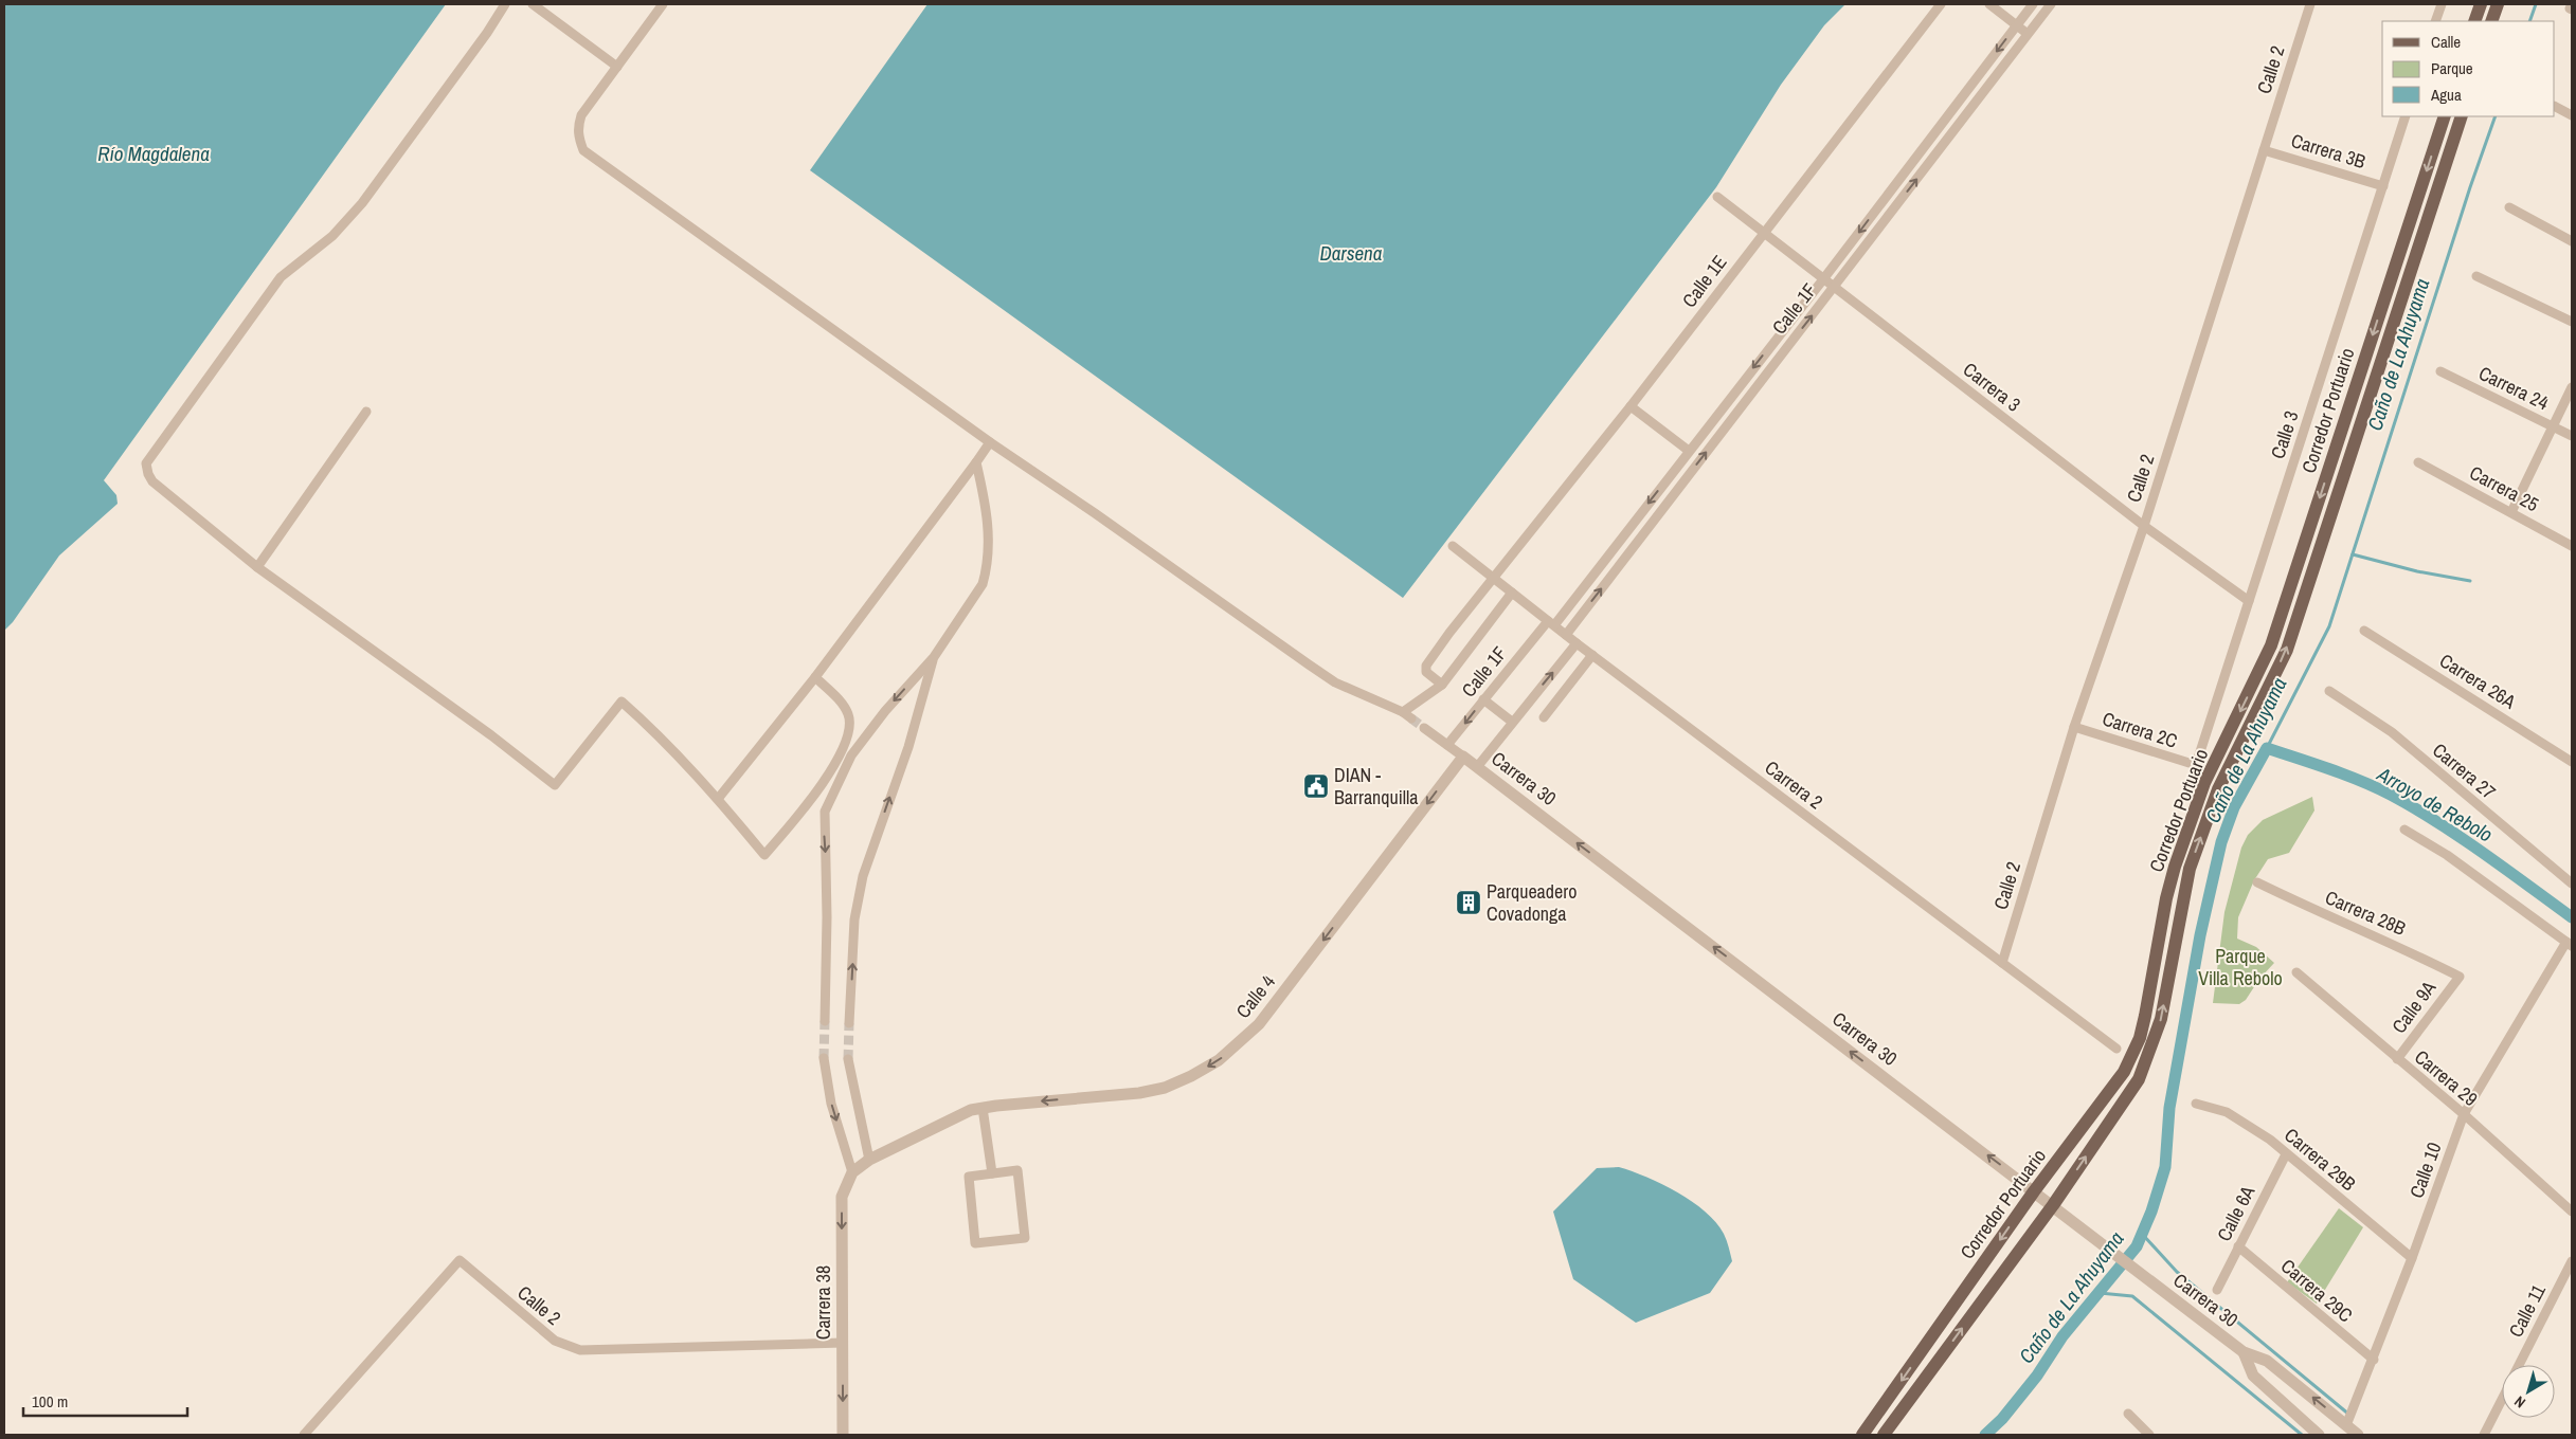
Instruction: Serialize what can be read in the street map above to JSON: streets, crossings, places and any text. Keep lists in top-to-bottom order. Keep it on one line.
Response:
{"streets":{"main road":["Corredor Portuario"],"street":["Calle 2","Carrera 3B","Calle 1E","Calle 1F","Carrera 3","Carrera 24","Calle 3","Carrera 25","Carrera 26A","Carrera 2C","Carrera 27","Carrera 30","Carrera 2","Carrera 28B","Calle 4","Calle 9A","Carrera 29","Carrera 29B","Calle 10","Calle 6A","Carrera 29C","Carrera 38","Calle 11"]},"crossings":[["Calle 2","Carrera 3B"],["Calle 2","Carrera 3"],["Calle 2","Carrera 2C"],["Calle 2","Carrera 2"],["Calle 2","Carrera 38"],["Carrera 3B","Calle 3"],["Calle 1E","Carrera 3"],["Calle 1E","Carrera 2"],["Calle 1F","Carrera 3"],["Calle 1F","Carrera 2"],["Carrera 3","Calle 3"],["Corredor Portuario","Carrera 30"],["Calle 3","Carrera 2C"],["Carrera 30","Calle 4"],["Carrera 30","Calle 10"],["Carrera 28B","Calle 9A"],["Calle 4","Carrera 38"],["Calle 9A","Carrera 29"],["Carrera 29","Calle 10"],["Carrera 29B","Calle 10"],["Carrera 29B","Calle 6A"],["Calle 10","Carrera 29C"],["Calle 6A","Carrera 29C"]],"one_way":["Carrera 30","Calle 4","Carrera 38"],"water":["Río Magdalena","Darsena","Caño de La Ahuyama","Arroyo de Rebolo"],"parks":["Parque Villa Rebolo"],"places":{"public building":["DIAN - Barranquilla"],"building":["Parqueadero Covadonga"]},"legend":["Calle","Parque","Agua"],"scale_bar":"100 m","north":"bottom left"}
